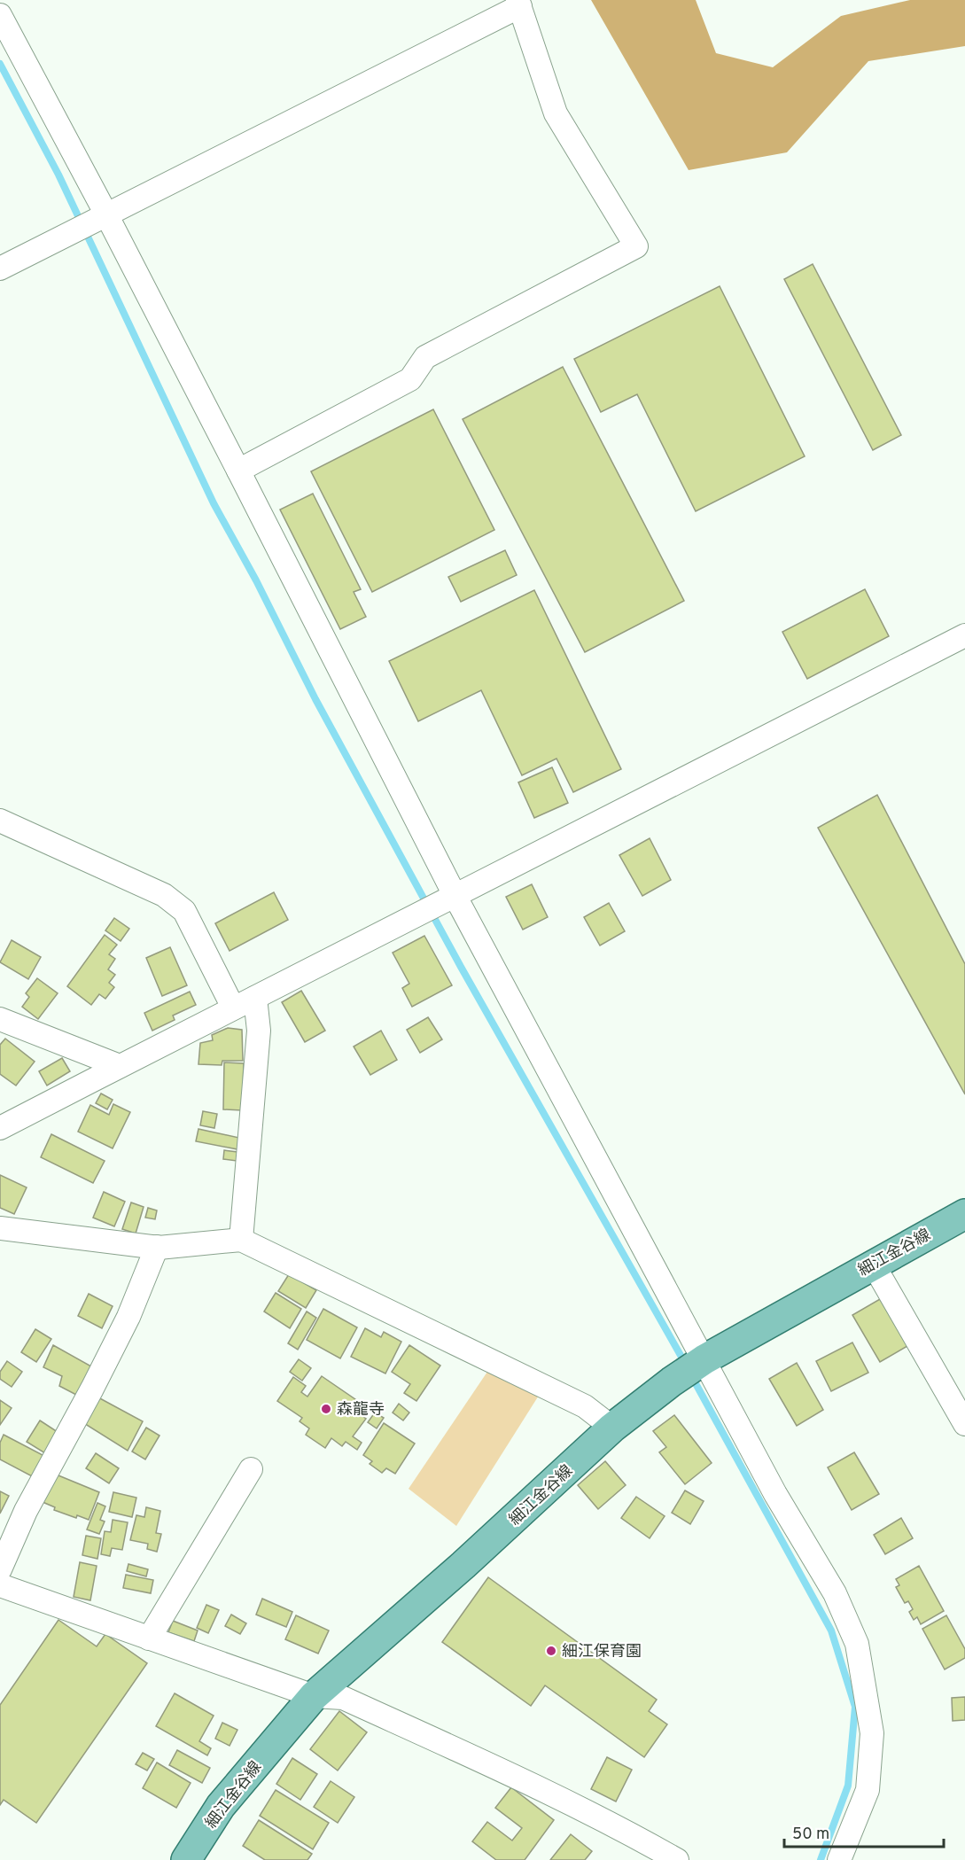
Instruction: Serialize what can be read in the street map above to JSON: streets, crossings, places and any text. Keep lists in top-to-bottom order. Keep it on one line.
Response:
{"streets":{"main road":["細江金谷線"]},"places":["森龍寺","細江保育園"],"scale_bar":"50 m"}
